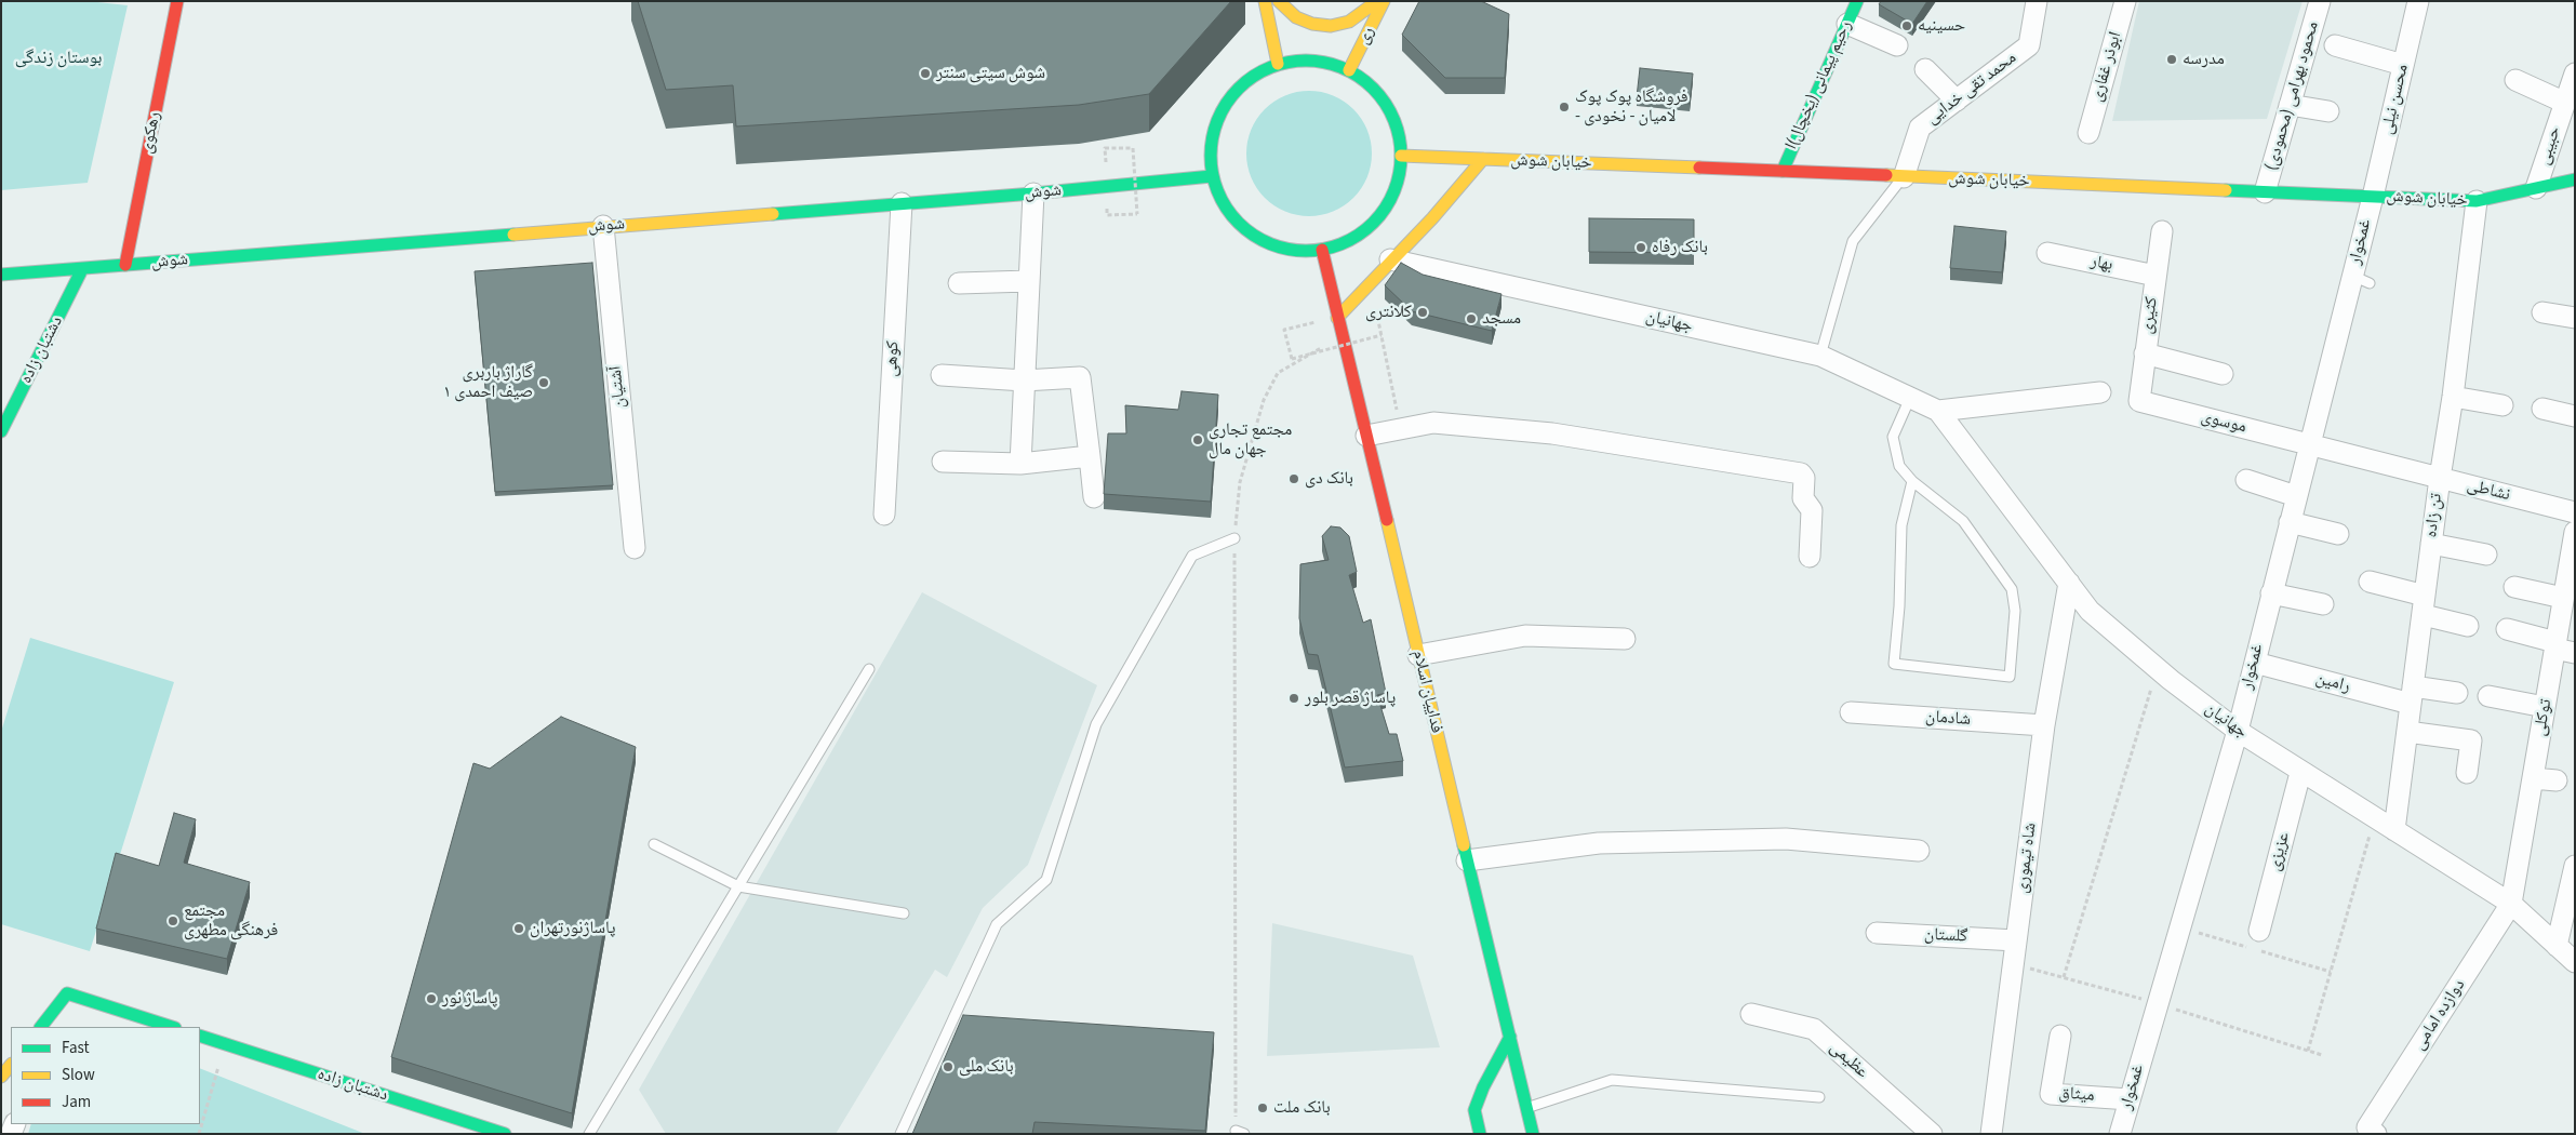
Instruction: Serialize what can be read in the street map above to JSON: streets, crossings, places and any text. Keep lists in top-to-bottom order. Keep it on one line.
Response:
{"streets":{"main road":["ری","رحیم پیمانی (یخچال)ا","رهکوی","خیابان شوش","شوش","دشتبان زاده","فداییان اسلام"],"street":["ابوذر غفاری","محمد تقی خدایی","محمود بهرامی (محمودی)","محسن نیلی","حبیبی","غمخوار","بهار","کثیری","جهانیان","کوهی","آشتیان","موسوی","نشاطی","تن زاده","رامین","توکلی","شادمان","عزیزی","شاه تیموری","گلستان","دوازده امامی","عظیمی","میثاق"]},"crossings":[["ری","خیابان شوش"],["ری","شوش"],["ری","فداییان اسلام"],["رحیم پیمانی (یخچال)ا","خیابان شوش"],["محمد تقی خدایی","خیابان شوش"],["محمود بهرامی (محمودی)","خیابان شوش"],["محسن نیلی","خیابان شوش"],["محسن نیلی","غمخوار"],["رهکوی","شوش"],["حبیبی","خیابان شوش"],["خیابان شوش","شوش"],["خیابان شوش","غمخوار"],["خیابان شوش","تن زاده"],["خیابان شوش","فداییان اسلام"],["شوش","دشتبان زاده"],["شوش","کوهی"],["شوش","آشتیان"],["شوش","فداییان اسلام"],["غمخوار","جهانیان"],["غمخوار","موسوی"],["غمخوار","نشاطی"],["غمخوار","رامین"],["غمخوار","میثاق"],["بهار","کثیری"],["کثیری","موسوی"],["جهانیان","تن زاده"],["جهانیان","توکلی"],["جهانیان","عزیزی"],["جهانیان","شاه تیموری"],["جهانیان","دوازده امامی"],["موسوی","نشاطی"],["نشاطی","تن زاده"],["تن زاده","رامین"],["توکلی","دوازده امامی"],["شادمان","شاه تیموری"],["شاه تیموری","گلستان"]],"parks":["بوستان زندگی"],"places":["حسینیه","مدرسه","شوش سیتی سنتر","فروشگاه پوک پوک - لاميان - نخودی","بانک رفاه","کلانتری","مسجد","گاراژ باربری صیف احمدی ۱","مجتمع تجاری جهان مال","بانک دی","پاساژ قصر بلور","مجتمع فرهنگی مطهری","پاساژنورتهران","پاساژ نور","بانک ملی","بانک ملت"],"legend":["Fast","Slow","Jam"]}
